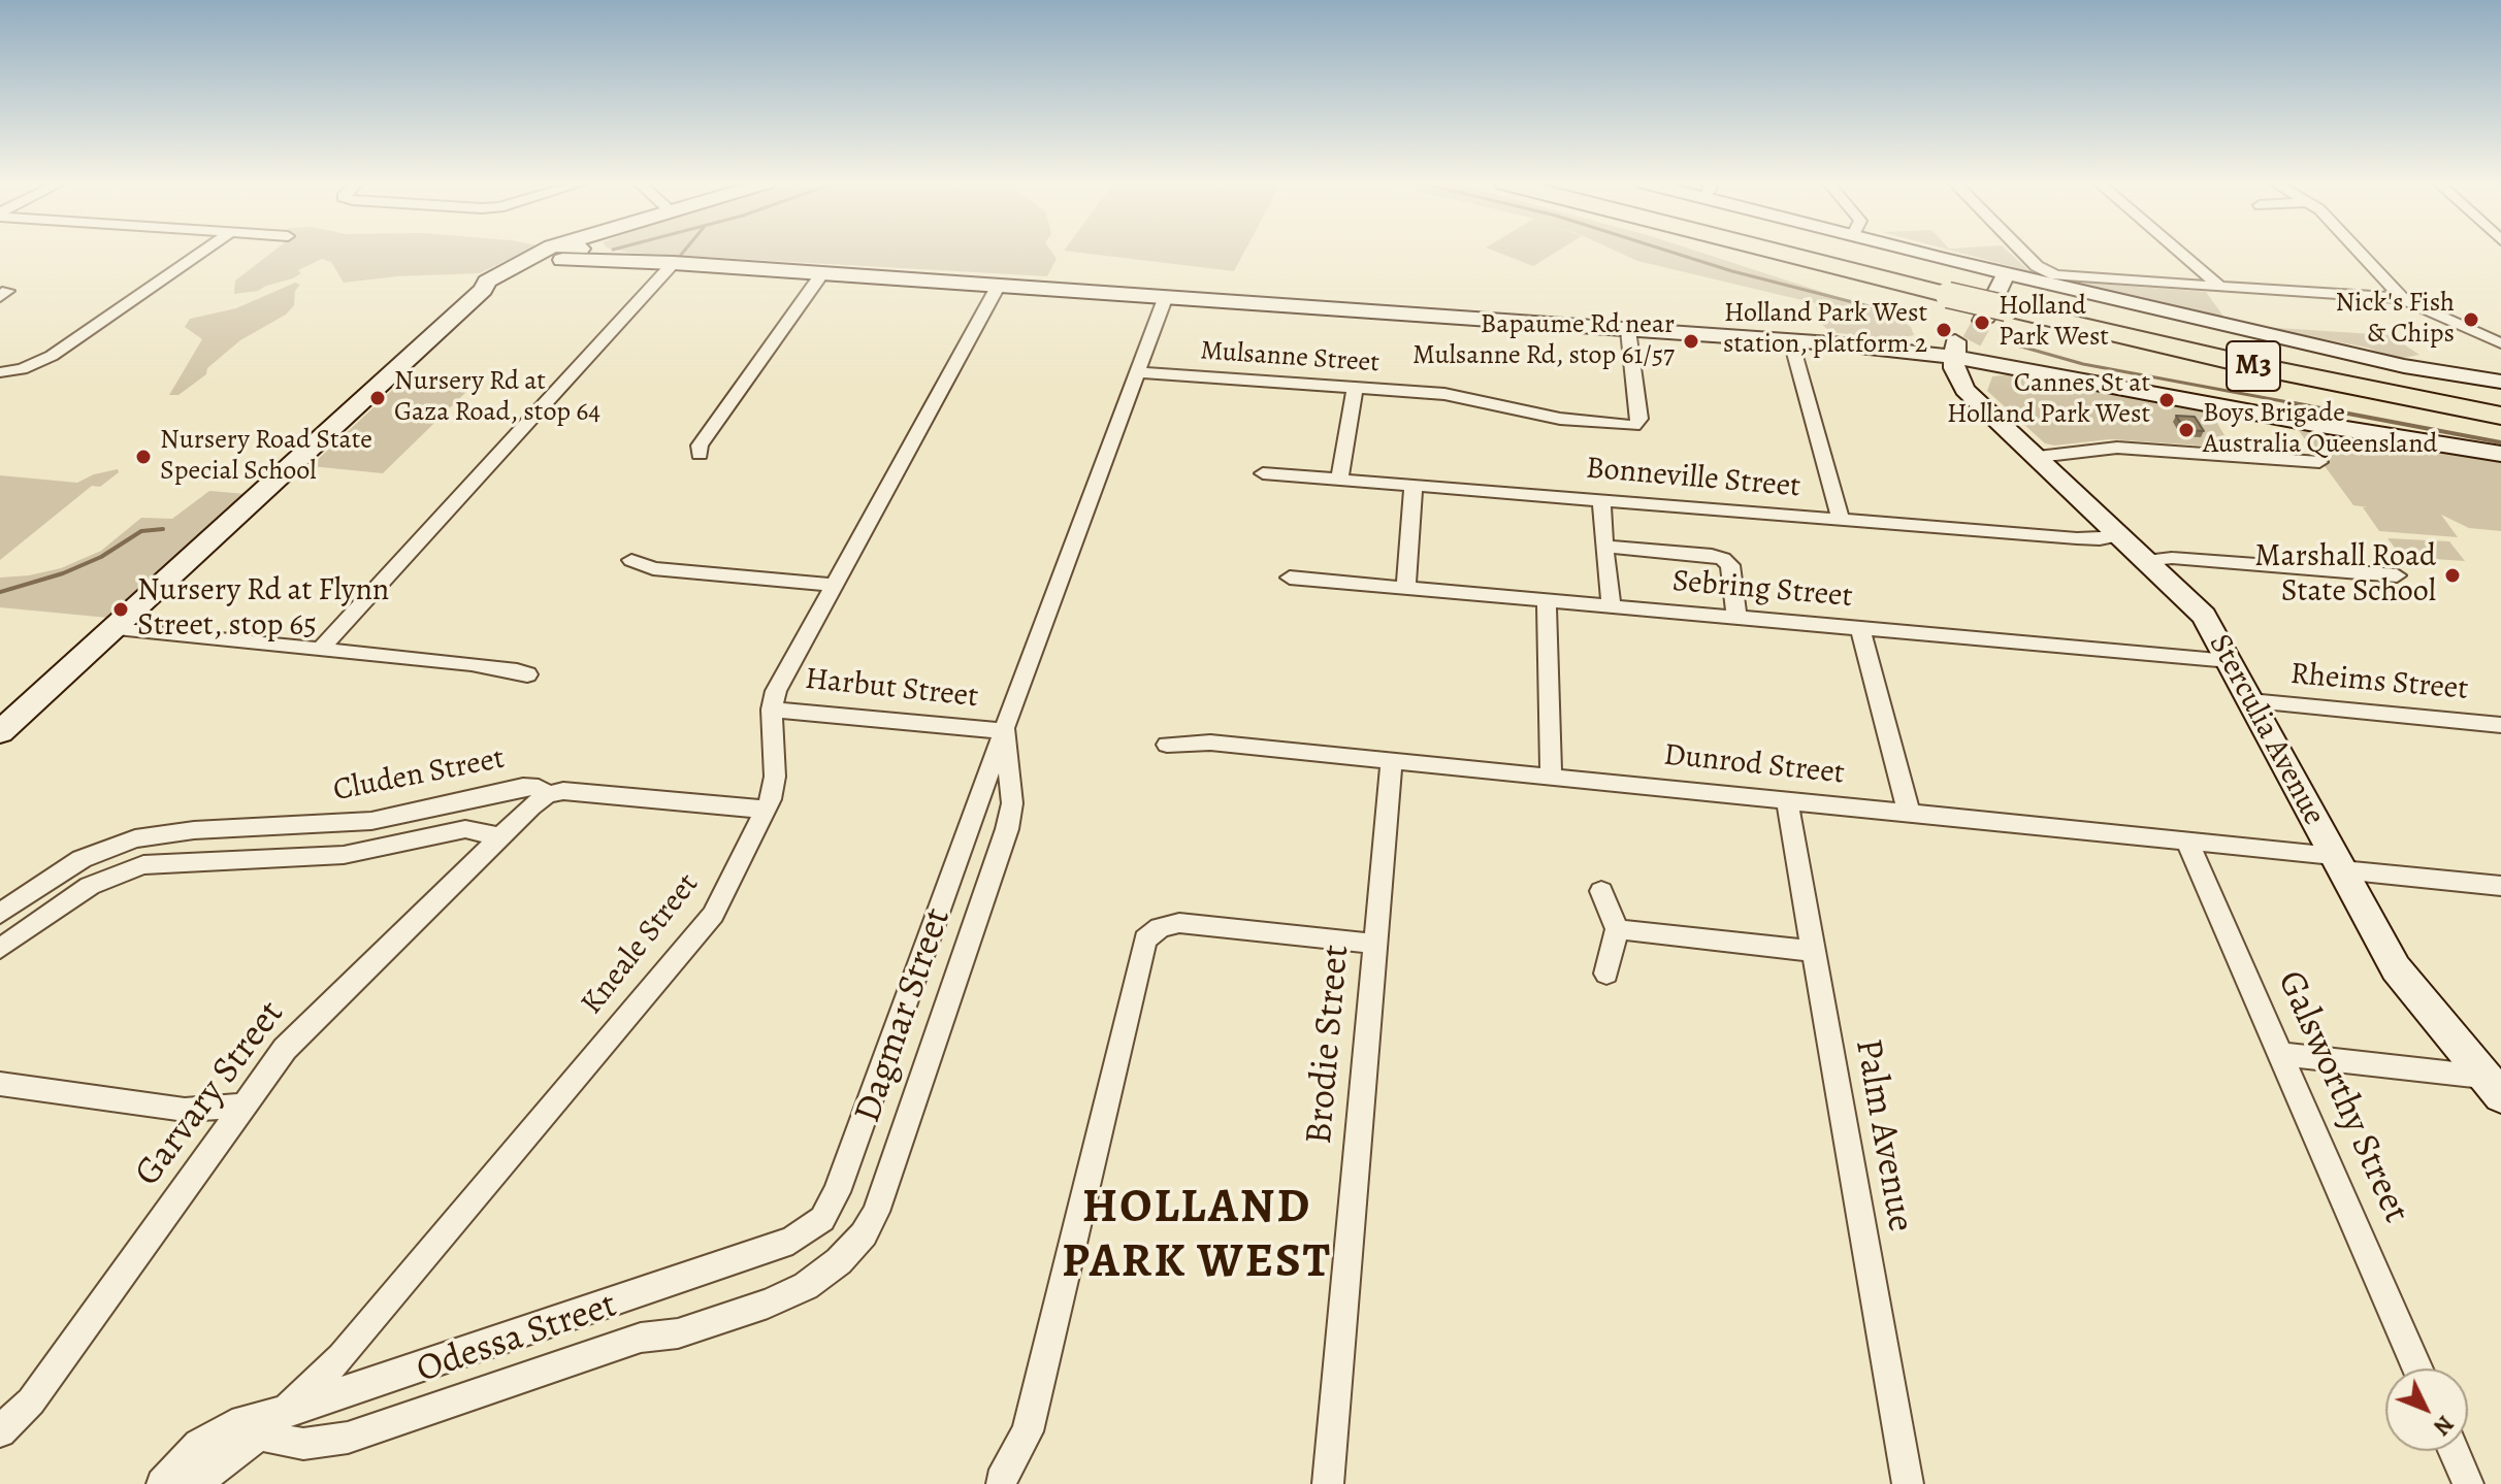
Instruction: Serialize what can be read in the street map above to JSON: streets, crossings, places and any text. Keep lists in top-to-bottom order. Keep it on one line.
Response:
{"streets":{"highway":["M3"],"street":["Mulsanne Street","Bonneville Street","Sebring Street","Rheims Street","Harbut Street","Sterculia Avenue","Dunrod Street","Cluden Street","Kneale Street","Dagmar Street","Brodie Street","Garvary Street","Galsworthy Street","Palm Avenue","Odessa Street"]},"crossings":[["Mulsanne Street","Dagmar Street"],["Bonneville Street","Sterculia Avenue"],["Sebring Street","Sterculia Avenue"],["Rheims Street","Sterculia Avenue"],["Harbut Street","Kneale Street"],["Harbut Street","Dagmar Street"],["Sterculia Avenue","Dunrod Street"],["Dunrod Street","Brodie Street"],["Dunrod Street","Galsworthy Street"],["Dunrod Street","Palm Avenue"],["Cluden Street","Kneale Street"],["Cluden Street","Garvary Street"],["Kneale Street","Odessa Street"],["Dagmar Street","Odessa Street"]],"districts":["HOLLAND PARK WEST"],"places":["Nick's Fish & Chips","Holland Park West","Holland Park West station, platform 2","Bapaume Rd near Mulsanne Rd, stop 61/57","Nursery Rd at Gaza Road, stop 64","Cannes St at Holland Park West","Boys Brigade Australia Queensland","Nursery Road State Special School","Marshall Road State School","Nursery Rd at Flynn Street, stop 65"],"north":"bottom right"}
